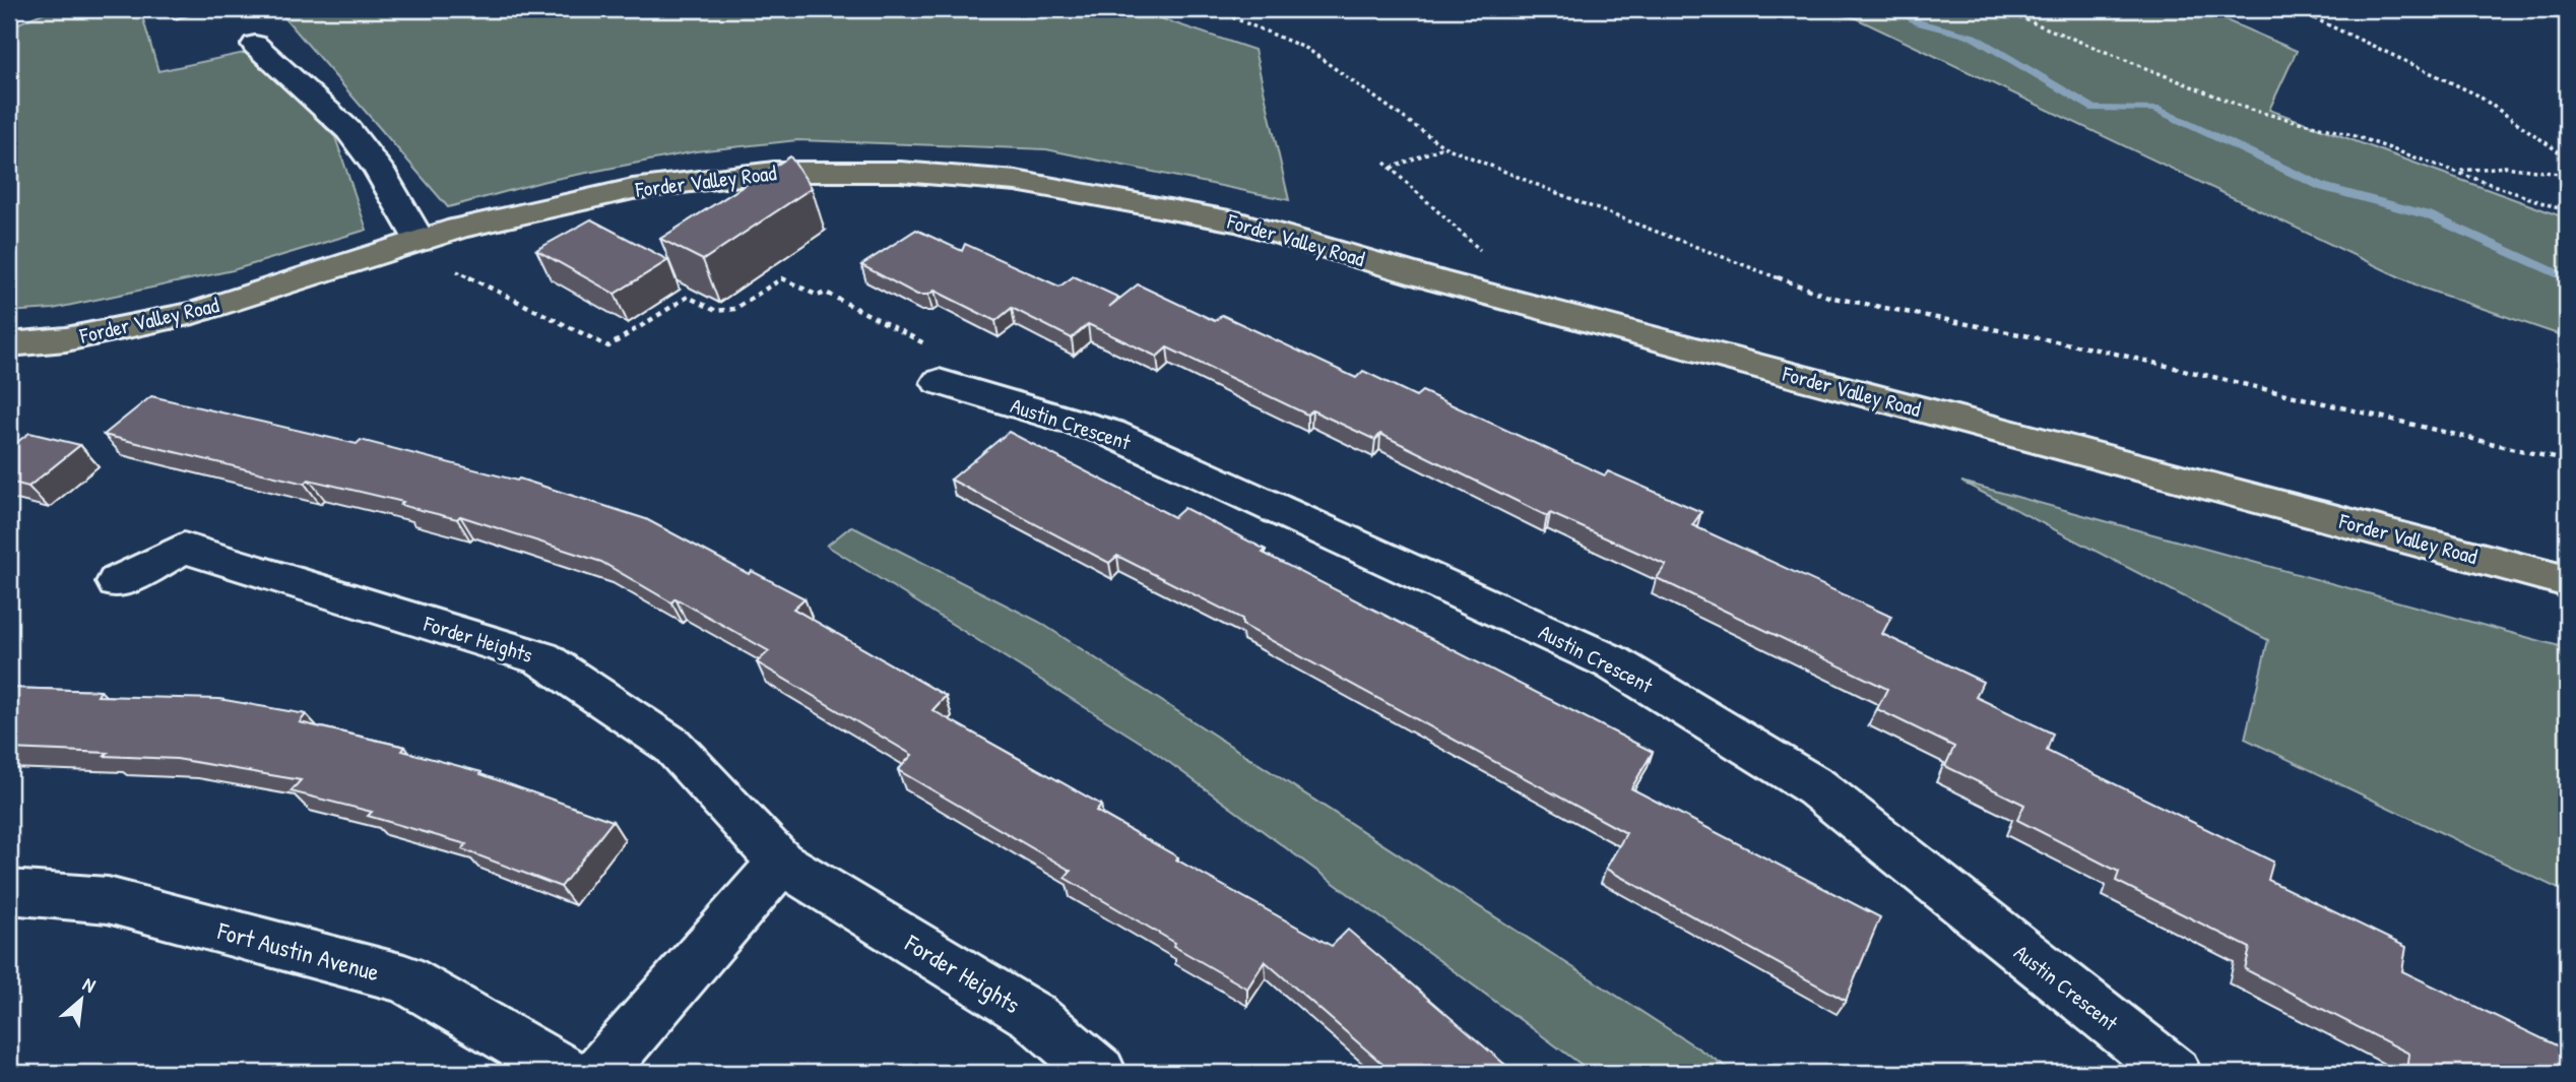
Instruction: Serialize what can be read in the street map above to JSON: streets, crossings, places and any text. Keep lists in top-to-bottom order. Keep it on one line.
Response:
{"streets":{"main road":["Forder Valley Road"],"street":["Austin Crescent","Forder Heights","Fort Austin Avenue"]},"north":"top right"}
